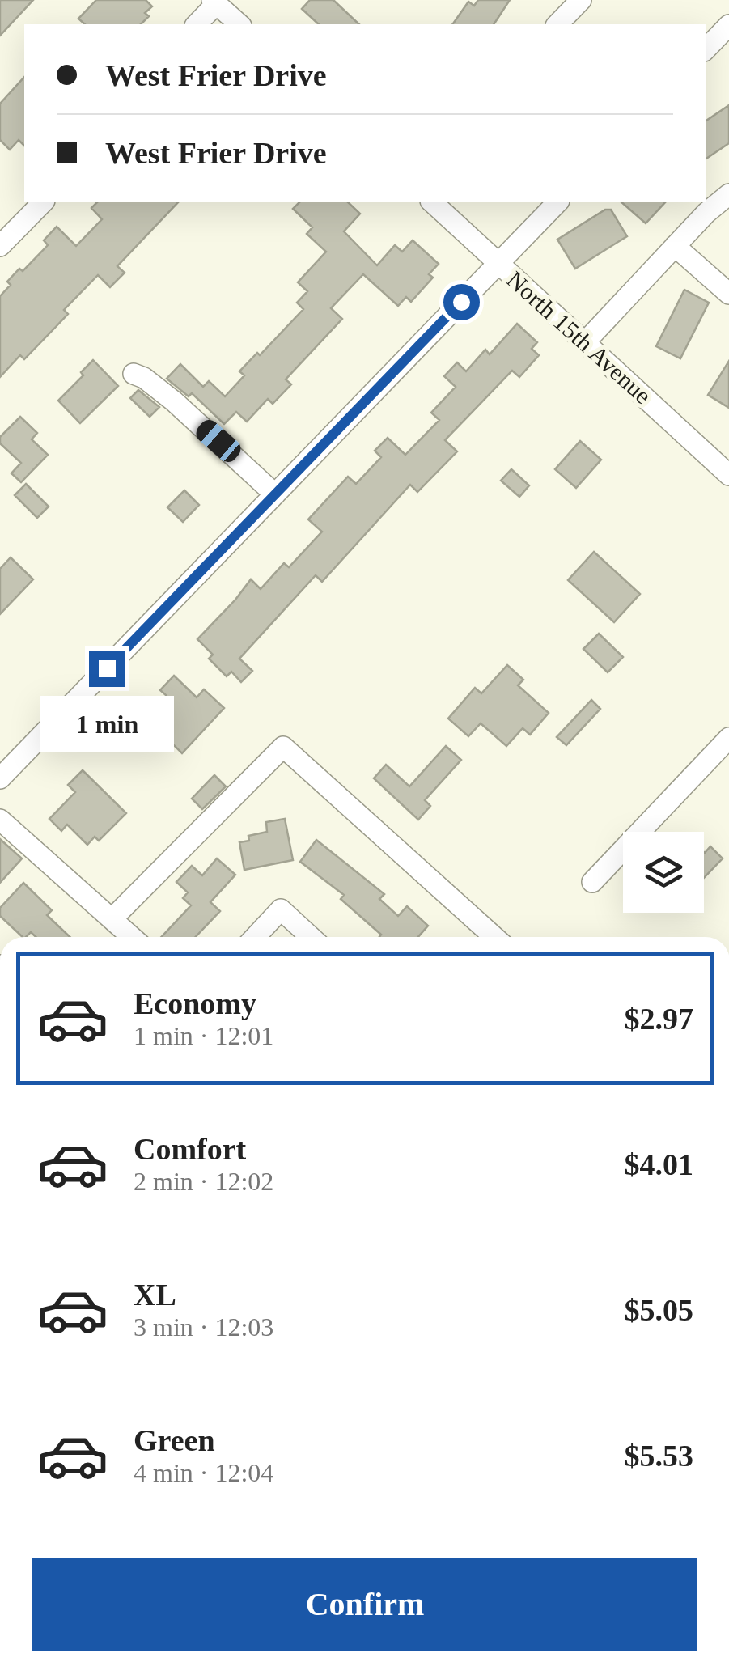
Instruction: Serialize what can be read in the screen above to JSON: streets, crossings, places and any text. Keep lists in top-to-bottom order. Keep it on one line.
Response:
{"streets":{"street":["North 15th Avenue"]},"page":{"banner":["West Frier Drive","West Frier Drive"],"bubble":"1 min","list":[{"name":"Economy","note":"1 min · 12:01","value":"$2.97"},{"name":"Comfort","note":"2 min · 12:02","value":"$4.01"},{"name":"XL","note":"3 min · 12:03","value":"$5.05"},{"name":"Green","note":"4 min · 12:04","value":"$5.53"}],"buttons":"Confirm"}}
